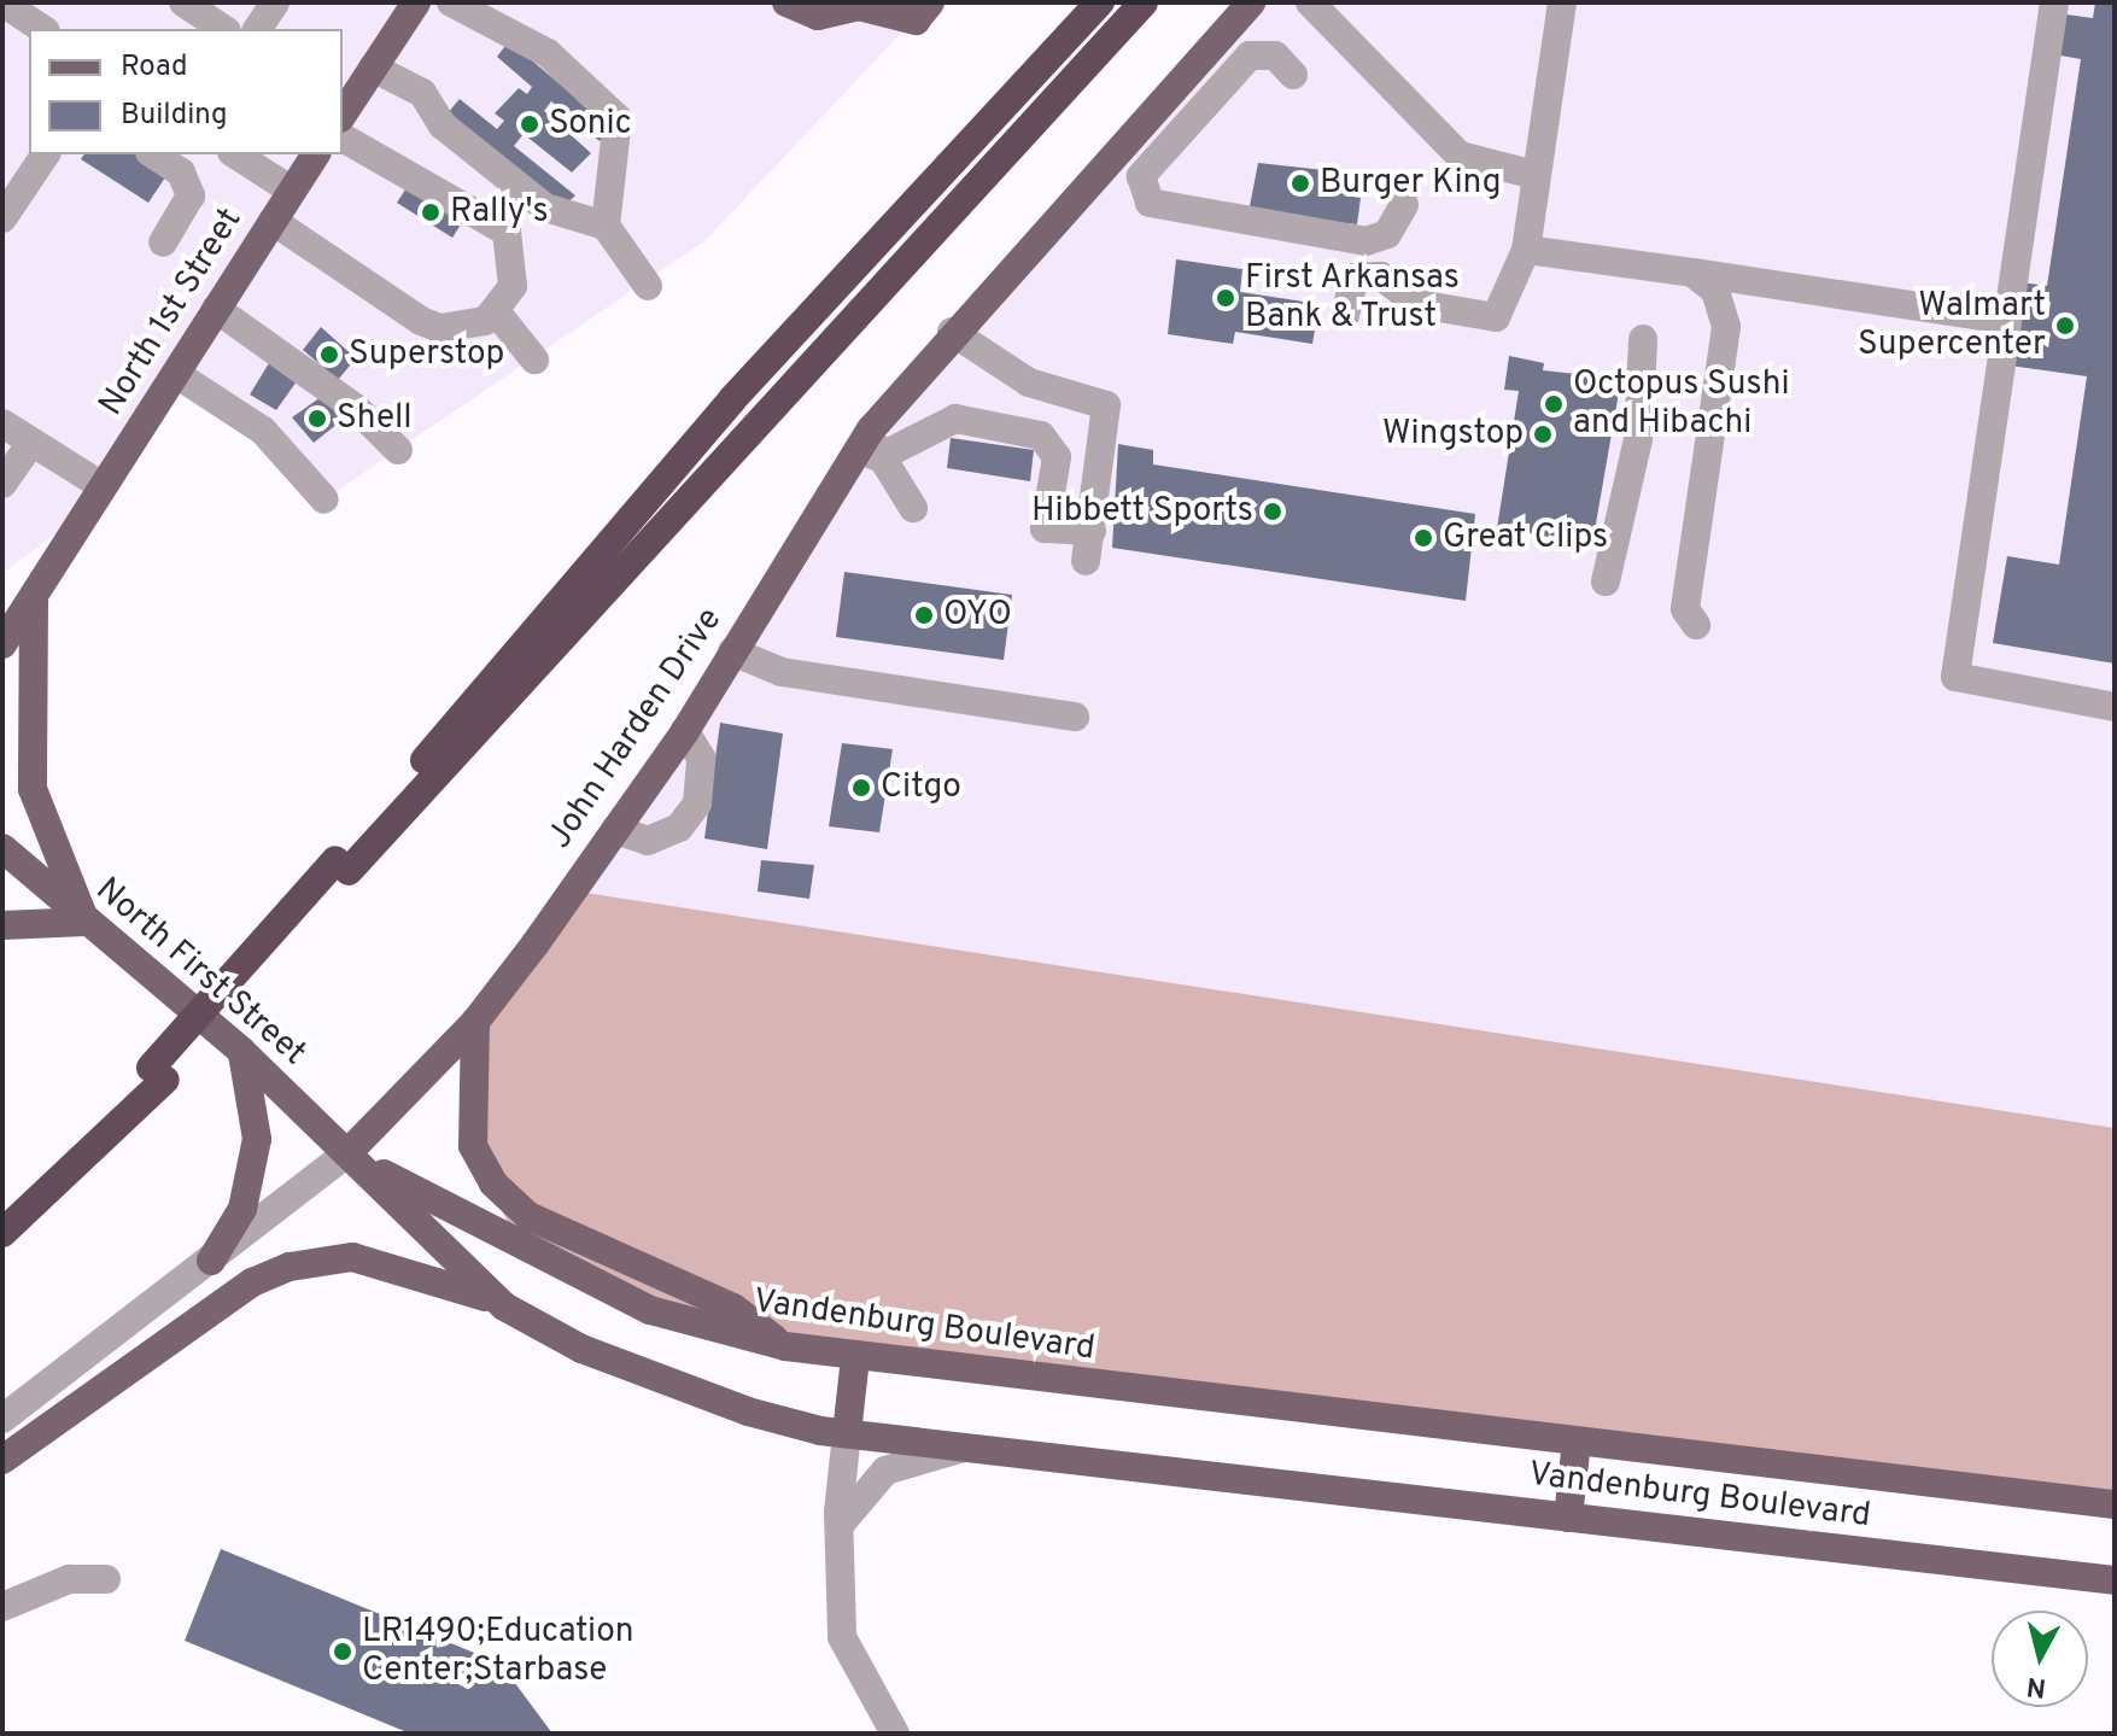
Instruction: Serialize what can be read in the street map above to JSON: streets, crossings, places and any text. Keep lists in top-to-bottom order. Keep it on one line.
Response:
{"streets":{"main road":["North 1st Street","John Harden Drive","North First Street","Vandenburg Boulevard"]},"crossings":[["John Harden Drive","North First Street"],["John Harden Drive","Vandenburg Boulevard"],["North First Street","Vandenburg Boulevard"]],"places":["Sonic","Burger King","Rally's","First Arkansas Bank & Trust","Walmart Supercenter","Superstop","Octopus Sushi and Hibachi","Shell","Wingstop","Hibbett Sports","Great Clips","OYO","Citgo","LR1490;Education Center;Starbase"],"legend":["Road","Building"],"north":"bottom"}
